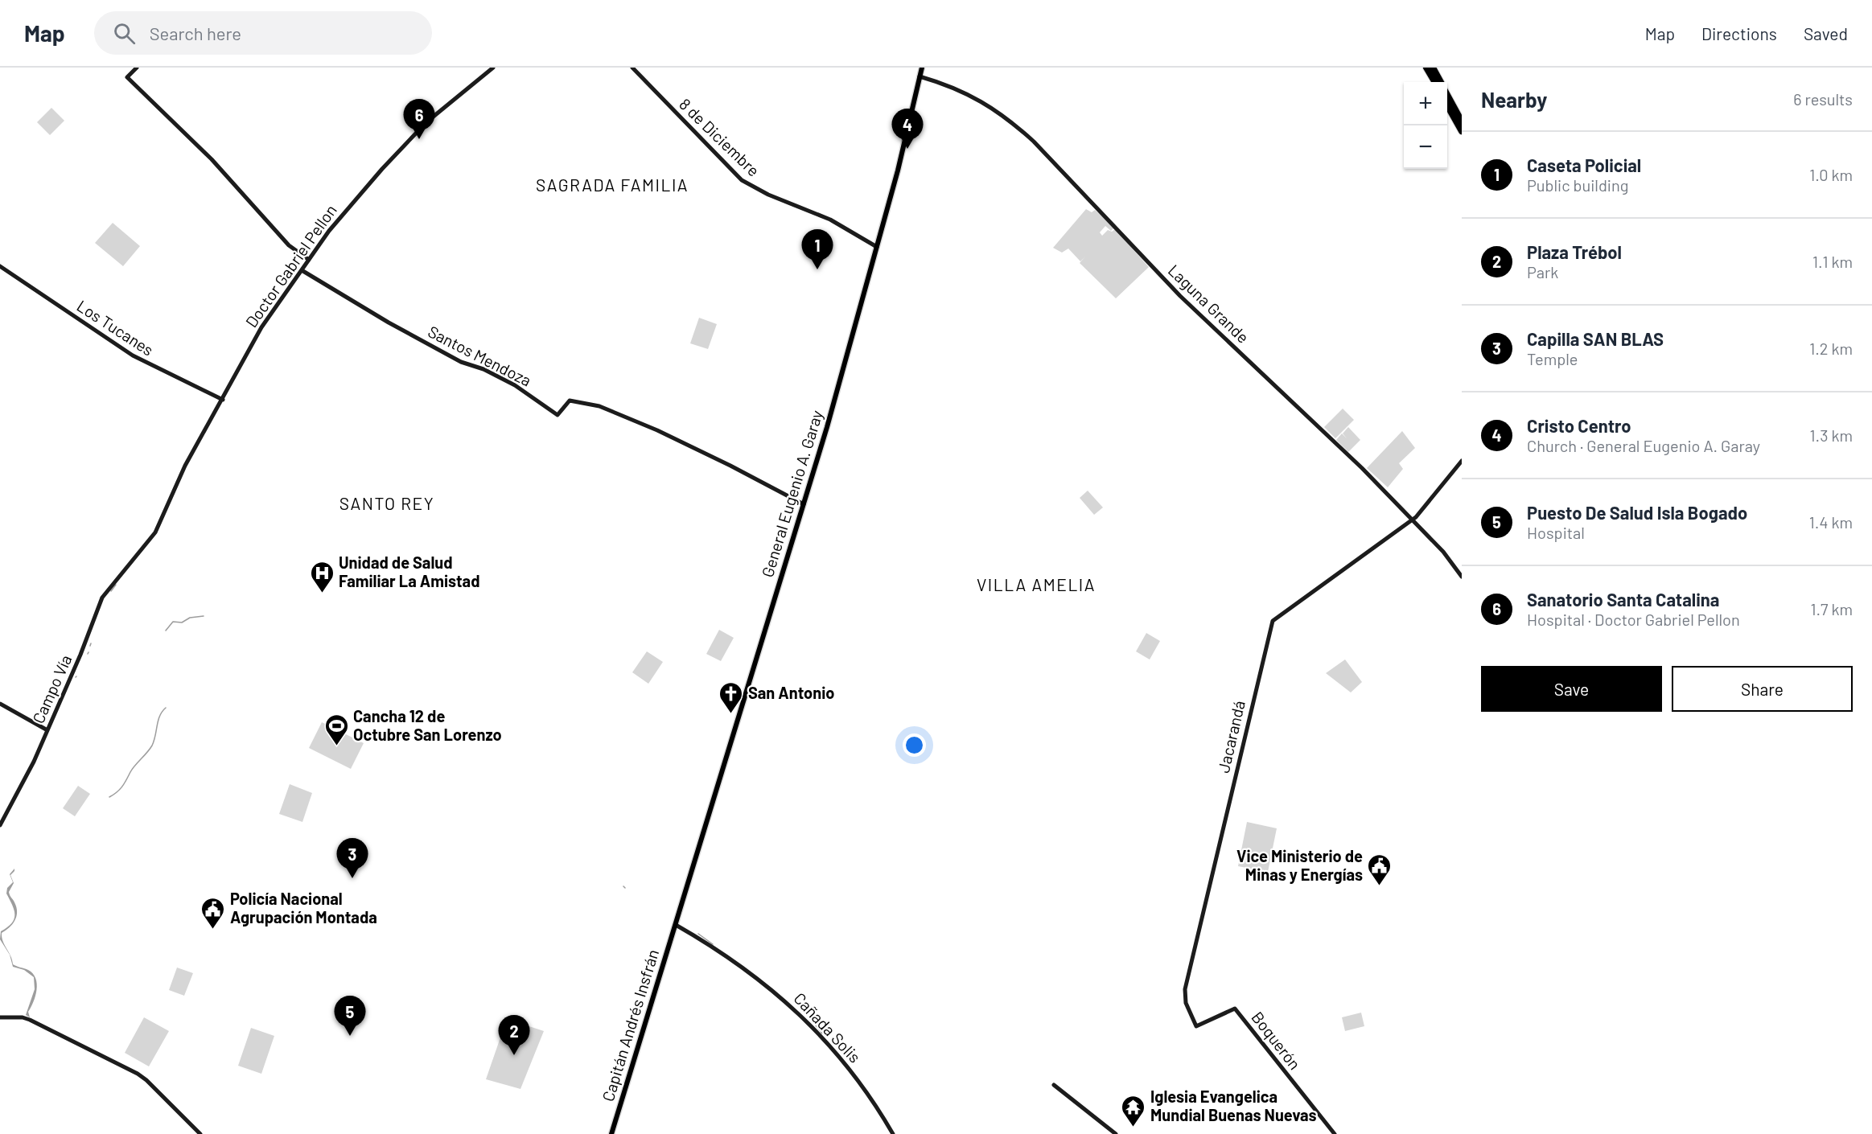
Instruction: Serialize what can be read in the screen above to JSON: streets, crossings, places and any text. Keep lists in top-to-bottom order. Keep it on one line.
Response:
{"streets":{"main road":["General Eugenio A. Garay","Capitán Andrés Insfrán"],"street":["8 de Diciembre","Doctor Gabriel Pellon","Laguna Grande","Los Tucanes","Santos Mendoza","Campo Vía","Jacarandá","Cañada Solis","Boquerón"]},"crossings":[["8 de Diciembre","General Eugenio A. Garay"],["Doctor Gabriel Pellon","Los Tucanes"],["Doctor Gabriel Pellon","Santos Mendoza"],["Doctor Gabriel Pellon","Campo Vía"],["Laguna Grande","General Eugenio A. Garay"],["Laguna Grande","Jacarandá"],["Santos Mendoza","General Eugenio A. Garay"],["General Eugenio A. Garay","Capitán Andrés Insfrán"],["General Eugenio A. Garay","Cañada Solis"],["Jacarandá","Boquerón"],["Capitán Andrés Insfrán","Cañada Solis"]],"districts":["SAGRADA FAMILIA","SANTO REY","VILLA AMELIA"],"places":{"hospital":["Unidad de Salud Familiar La Amistad"],"church":["San Antonio"],"sports":["Cancha 12 de Octubre San Lorenzo"],"public building":["Vice Ministerio de Minas y Energías","Policía Nacional Agrupación Montada"],"temple":["Iglesia Evangelica Mundial Buenas Nuevas"]},"page":{"header":"Map","search":"Search here","nav":["Map","Directions","Saved"],"heading":["Nearby","6 results"],"map_buttons":["+","−"],"pins":["6","4","1","3","5","2"],"list":[{"mark":"1","name":"Caseta Policial","note":"Public building","value":"1.0 km"},{"mark":"2","name":"Plaza Trébol","note":"Park","value":"1.1 km"},{"mark":"3","name":"Capilla SAN BLAS","note":"Temple","value":"1.2 km"},{"mark":"4","name":"Cristo Centro","note":"Church · General Eugenio A. Garay","value":"1.3 km"},{"mark":"5","name":"Puesto De Salud Isla Bogado","note":"Hospital","value":"1.4 km"},{"mark":"6","name":"Sanatorio Santa Catalina","note":"Hospital · Doctor Gabriel Pellon","value":"1.7 km"}],"buttons":["Save","Share"]}}
